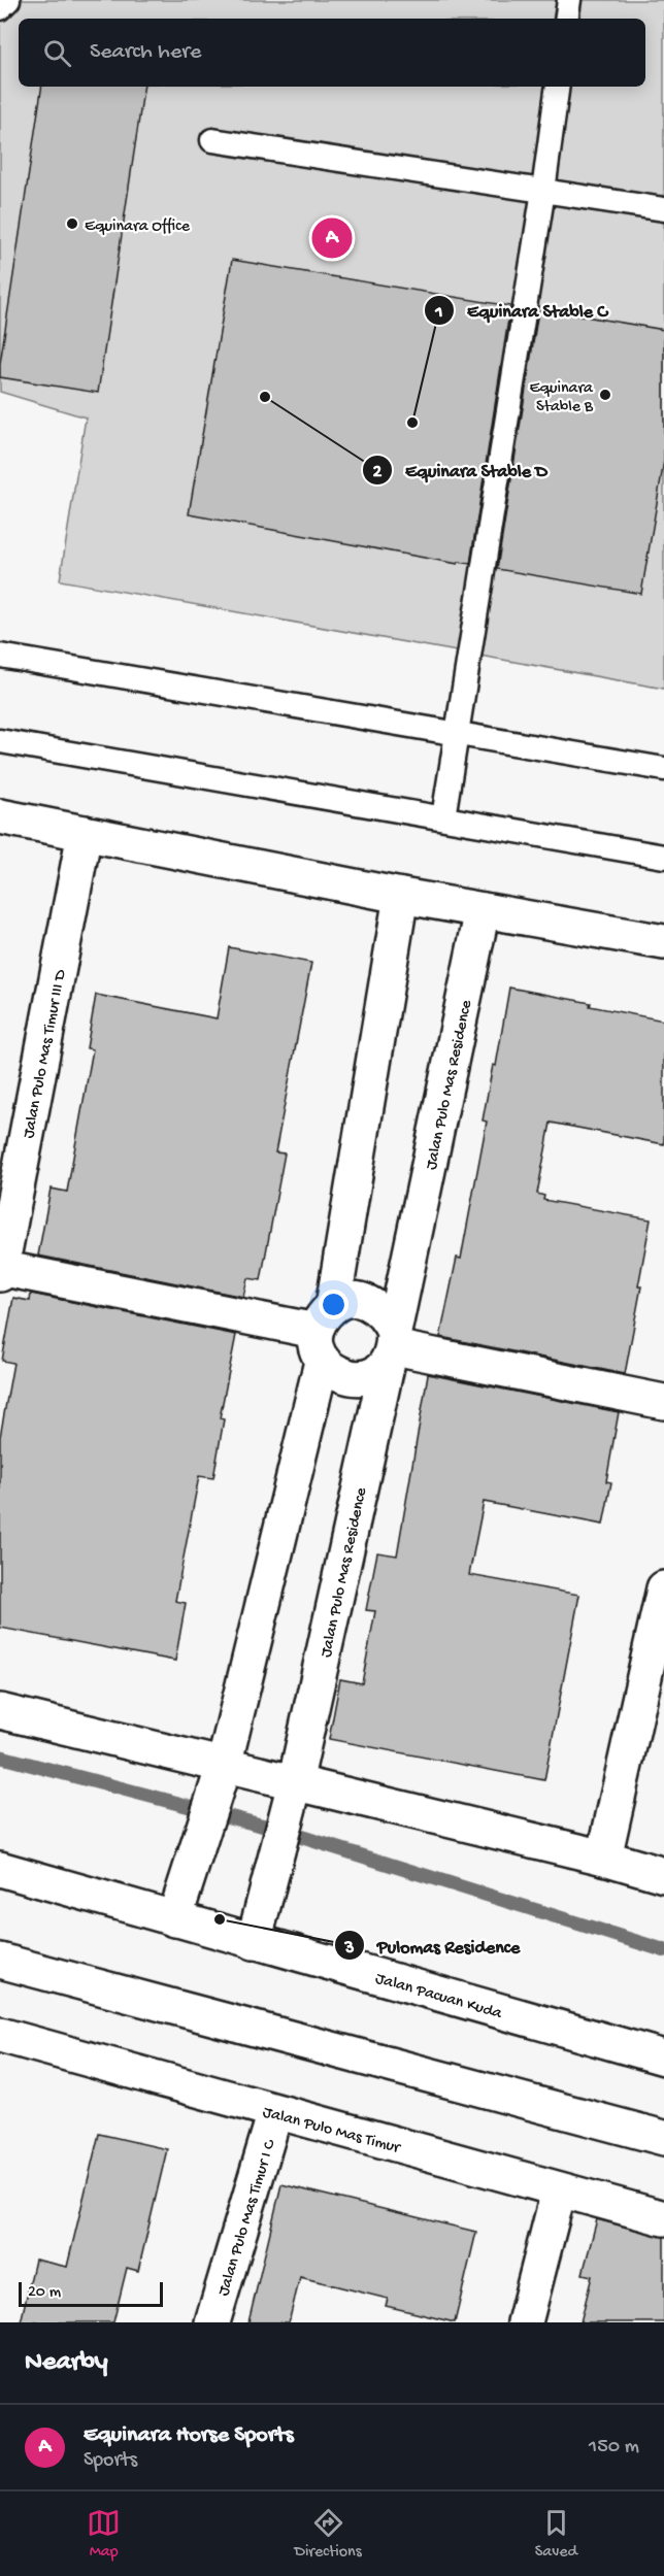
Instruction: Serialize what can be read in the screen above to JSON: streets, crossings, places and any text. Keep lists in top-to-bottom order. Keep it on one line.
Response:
{"streets":{"street":["Jalan Pulo Mas Timur III D","Jalan Pulo Mas Residence","Jalan Pacuan Kuda","Jalan Pulo Mas Timur","Jalan Pulo Mas Timur I C"]},"crossings":[["Jalan Pulo Mas Residence","Jalan Pacuan Kuda"],["Jalan Pulo Mas Timur","Jalan Pulo Mas Timur I C"]],"places":["Equinara Office","Equinara Stable B","Equinara Stable D","Equinara Stable C","Pulomas Residence"],"scale_bar":"20 m","page":{"search":"Search here","pins":"A","scale":"20 m","heading":"Nearby","list":[{"mark":"A","name":"Equinara Horse Sports","note":"Sports","value":"150 m"}],"nav":["Map","Directions","Saved"]}}
